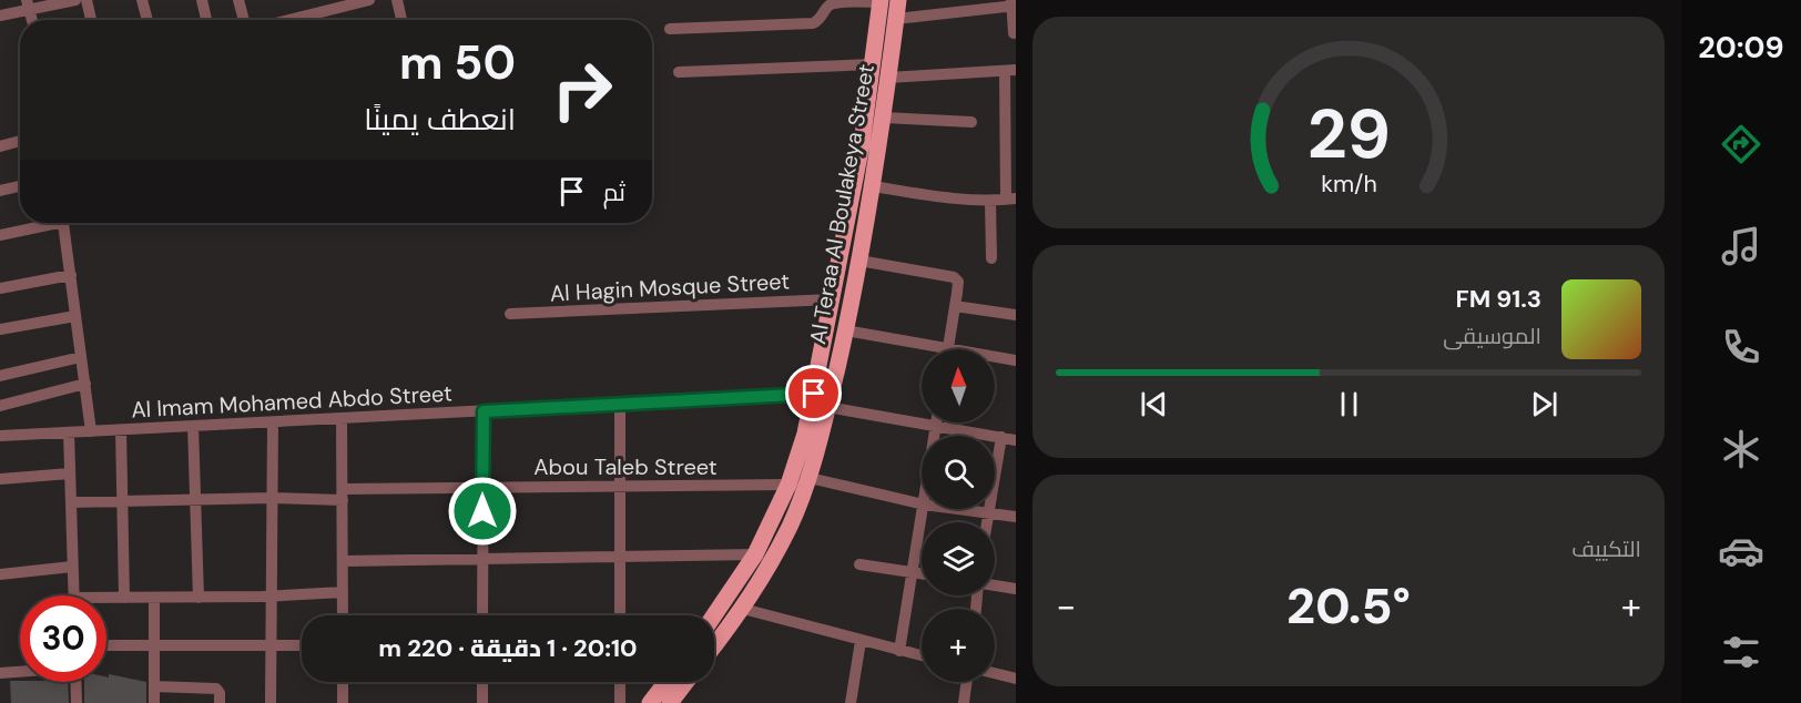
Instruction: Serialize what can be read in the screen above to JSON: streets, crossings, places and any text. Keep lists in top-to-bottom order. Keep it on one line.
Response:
{"streets":{"main road":["Al Teraa Al Boulakeya Street"],"street":["Al Hagin Mosque Street","Al Imam Mohamed Abdo Street","Abou Taleb Street"]},"crossings":[["Al Teraa Al Boulakeya Street","Al Hagin Mosque Street"],["Al Teraa Al Boulakeya Street","Al Imam Mohamed Abdo Street"],["Al Teraa Al Boulakeya Street","Abou Taleb Street"]],"north":"top","page":{"tabs":"20:09","turn":["50 m","انعطف يمينًا"],"then":"ثم","song":["91.3 FM","الموسيقى"],"map_buttons":"+","tile":"التكييف","heat":["−","20.5°","+"],"limit":"30","trip":"20:10 · 1 دقيقة · 220 m","gauge":["29","km/h"]}}
